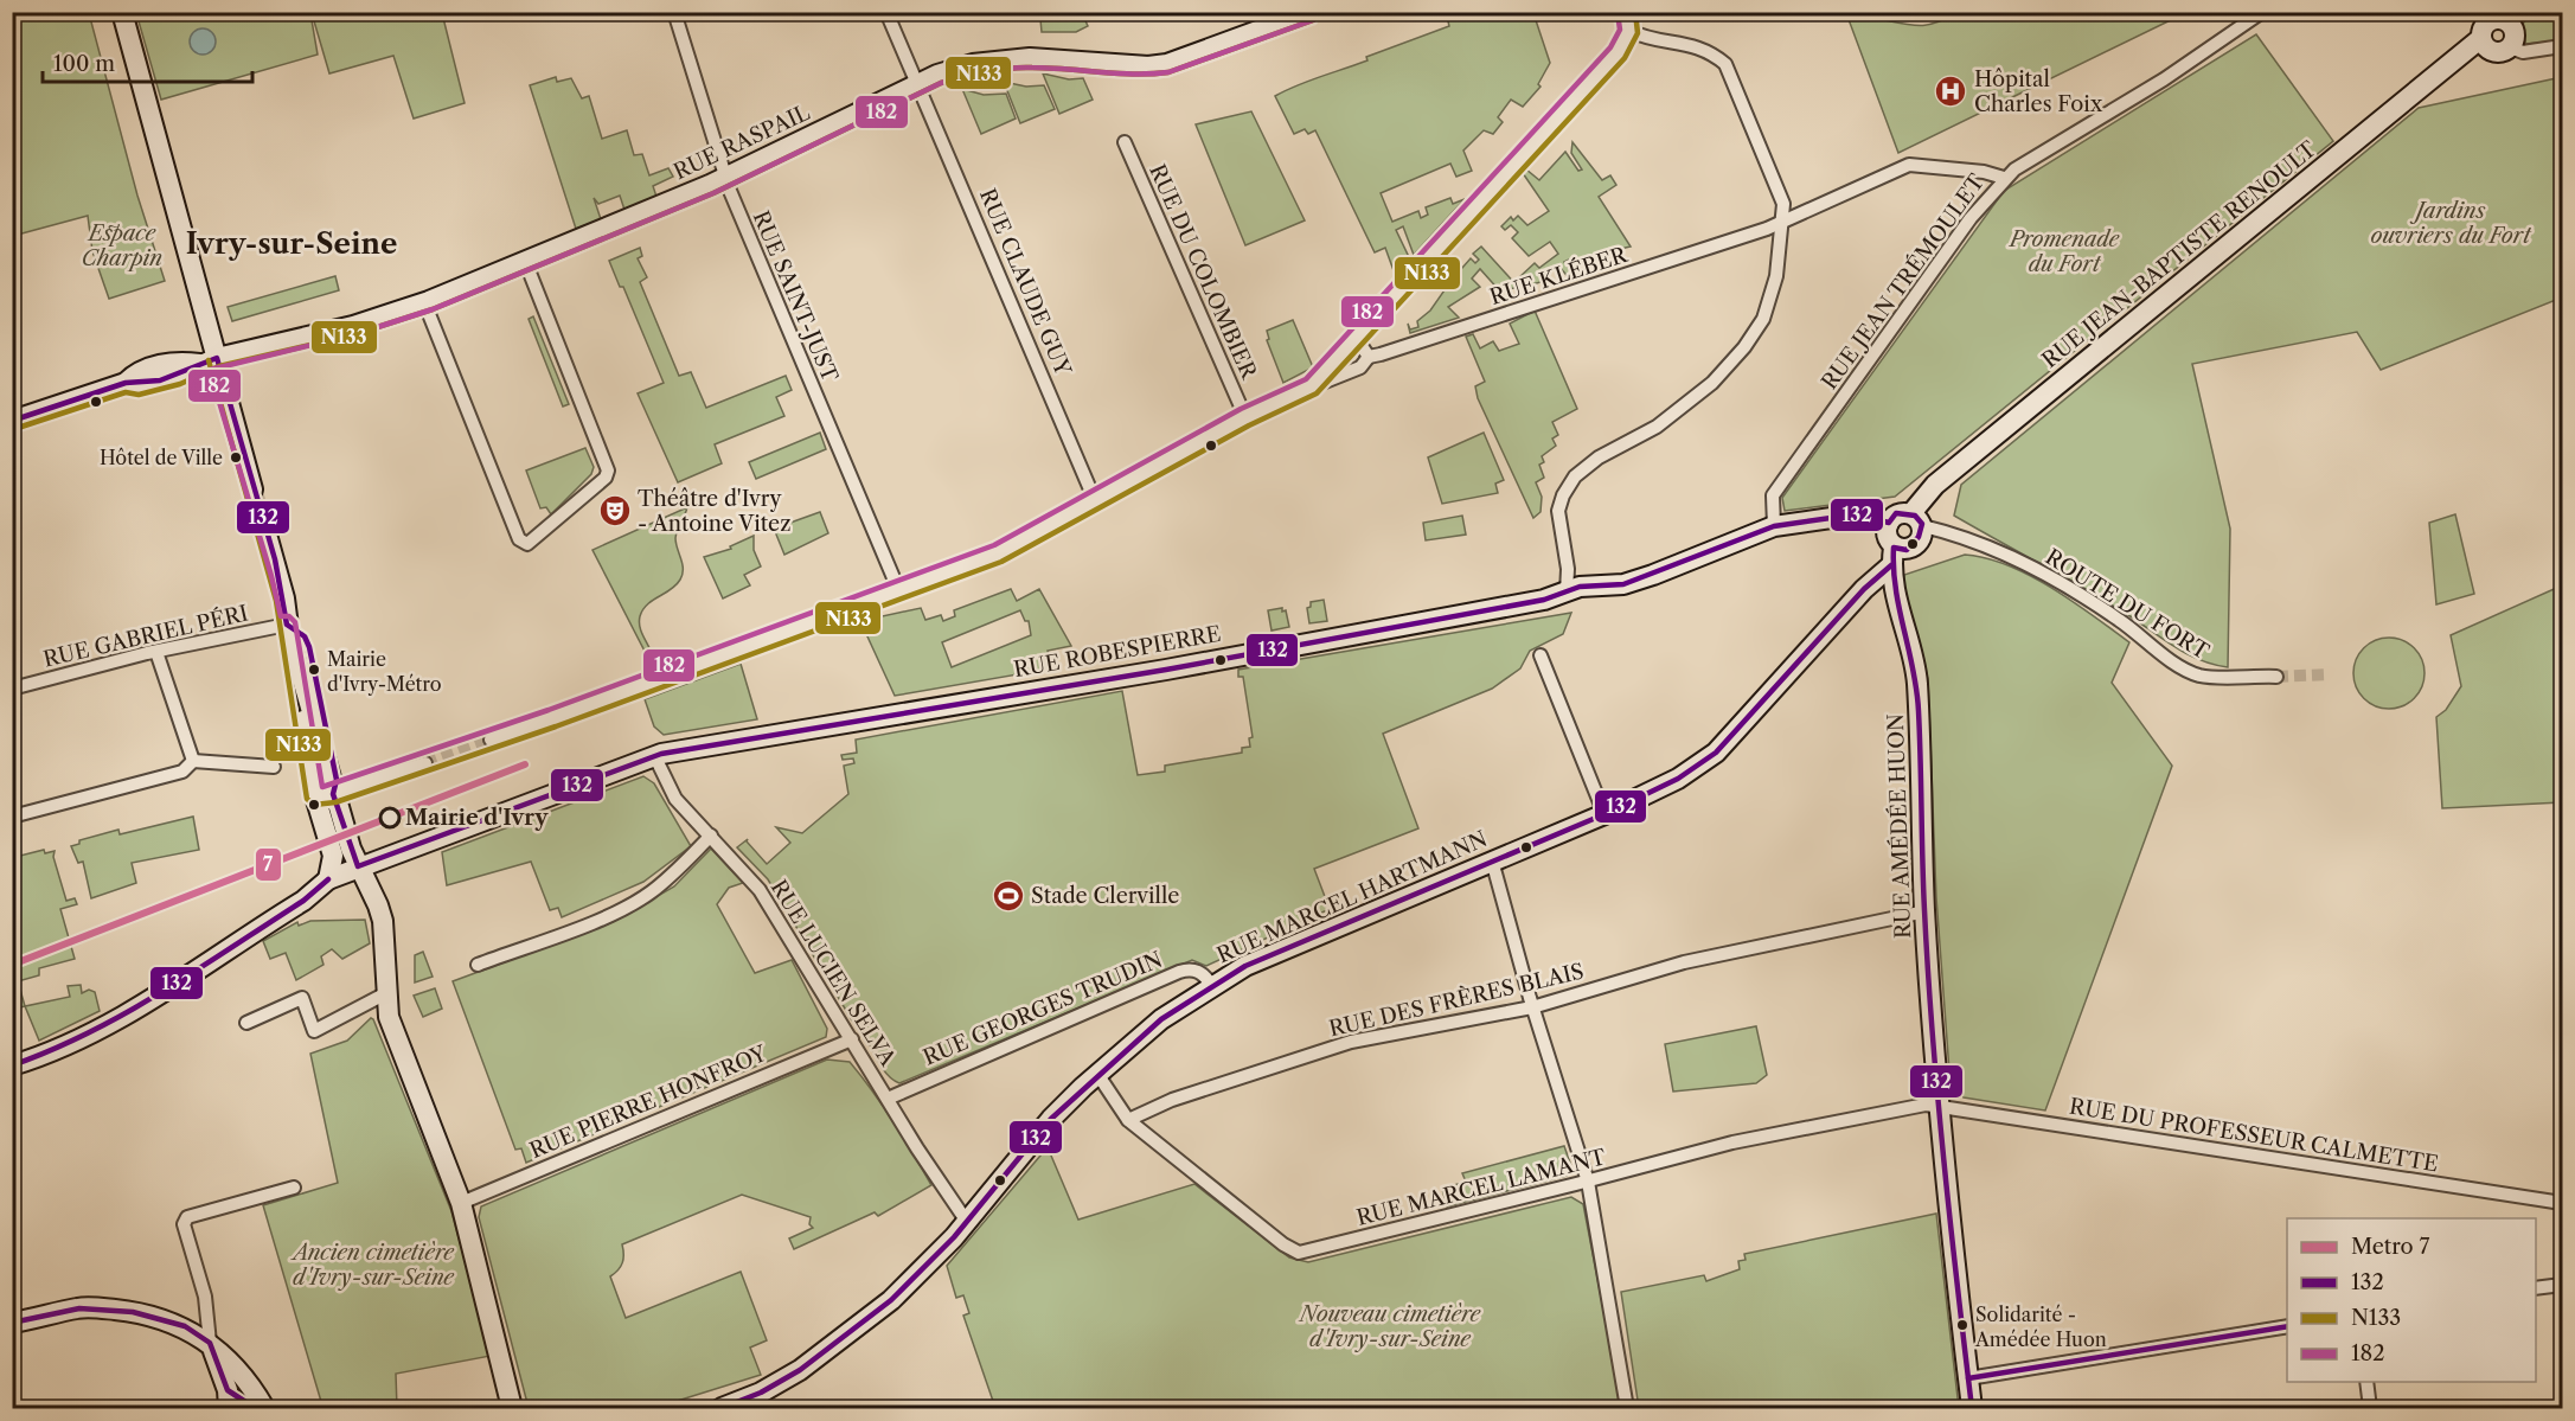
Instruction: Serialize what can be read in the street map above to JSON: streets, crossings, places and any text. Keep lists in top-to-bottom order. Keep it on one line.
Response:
{"streets":{"main road":["RUE RASPAIL","RUE JEAN-BAPTISTE RENOULT","RUE ROBESPIERRE","RUE AMÉDÉE HUON","RUE MARCEL HARTMANN"],"street":["RUE DU COLOMBIER","RUE KLÉBER","RUE CLAUDE GUY","RUE JEAN TRÉMOULET","RUE SAINT-JUST","ROUTE DU FORT","RUE GABRIEL PÉRI","RUE LUCIEN SELVA","RUE DES FRÈRES BLAIS","RUE GEORGES TRUDIN","RUE PIERRE HONFROY","RUE DU PROFESSEUR CALMETTE","RUE MARCEL LAMANT"]},"crossings":[["RUE RASPAIL","RUE CLAUDE GUY"],["RUE RASPAIL","RUE SAINT-JUST"],["RUE JEAN-BAPTISTE RENOULT","ROUTE DU FORT"],["RUE JEAN-BAPTISTE RENOULT","RUE AMÉDÉE HUON"],["RUE JEAN-BAPTISTE RENOULT","RUE MARCEL HARTMANN"],["RUE DU COLOMBIER","RUE KLÉBER"],["RUE KLÉBER","RUE CLAUDE GUY"],["RUE KLÉBER","RUE JEAN TRÉMOULET"],["RUE KLÉBER","RUE SAINT-JUST"],["RUE JEAN TRÉMOULET","RUE ROBESPIERRE"],["RUE ROBESPIERRE","RUE AMÉDÉE HUON"],["RUE ROBESPIERRE","RUE LUCIEN SELVA"],["RUE AMÉDÉE HUON","RUE MARCEL HARTMANN"],["RUE AMÉDÉE HUON","RUE DES FRÈRES BLAIS"],["RUE AMÉDÉE HUON","RUE DU PROFESSEUR CALMETTE"],["RUE AMÉDÉE HUON","RUE MARCEL LAMANT"],["RUE MARCEL HARTMANN","RUE LUCIEN SELVA"],["RUE MARCEL HARTMANN","RUE GEORGES TRUDIN"],["RUE MARCEL HARTMANN","RUE MARCEL LAMANT"],["RUE LUCIEN SELVA","RUE GEORGES TRUDIN"],["RUE LUCIEN SELVA","RUE PIERRE HONFROY"],["RUE DES FRÈRES BLAIS","RUE MARCEL LAMANT"],["RUE DU PROFESSEUR CALMETTE","RUE MARCEL LAMANT"]],"districts":["Ivry-sur-Seine"],"parks":["Jardins ouvriers du Fort","Espace Charpin","Promenade du Fort","Ancien cimetière d'Ivry-sur-Seine","Nouveau cimetière d'Ivry-sur-Seine"],"places":{"hospital":["Hôpital Charles Foix"],"other":["Hôtel de Ville","Mairie d'Ivry-Métro","Mairie d'Ivry","Solidarité - Amédée Huon"],"theatre":["Théâtre d'Ivry - Antoine Vitez"],"sports":["Stade Clerville"]},"lines":["transit line N133","transit line 182","transit line 132","metro line 7"],"legend":["Metro 7","132","N133","182"],"scale_bar":"100 m"}
